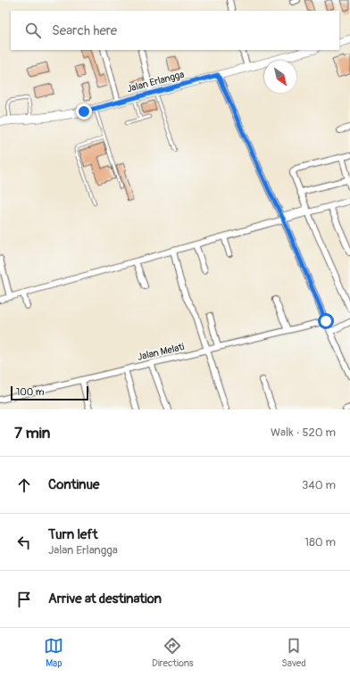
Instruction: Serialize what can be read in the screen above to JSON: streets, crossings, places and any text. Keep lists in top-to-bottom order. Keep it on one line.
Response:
{"streets":{"main road":["Jalan Erlangga"],"street":["Jalan Melati"]},"scale_bar":"100 m","north":"bottom right","page":{"search":"Search here","scale":"100 m","heading":["7 min","Walk · 520 m"],"list":[["Continue","340 m"],["Turn left","Jalan Erlangga","180 m"],"Arrive at destination"],"nav":["Map","Directions","Saved"]}}
